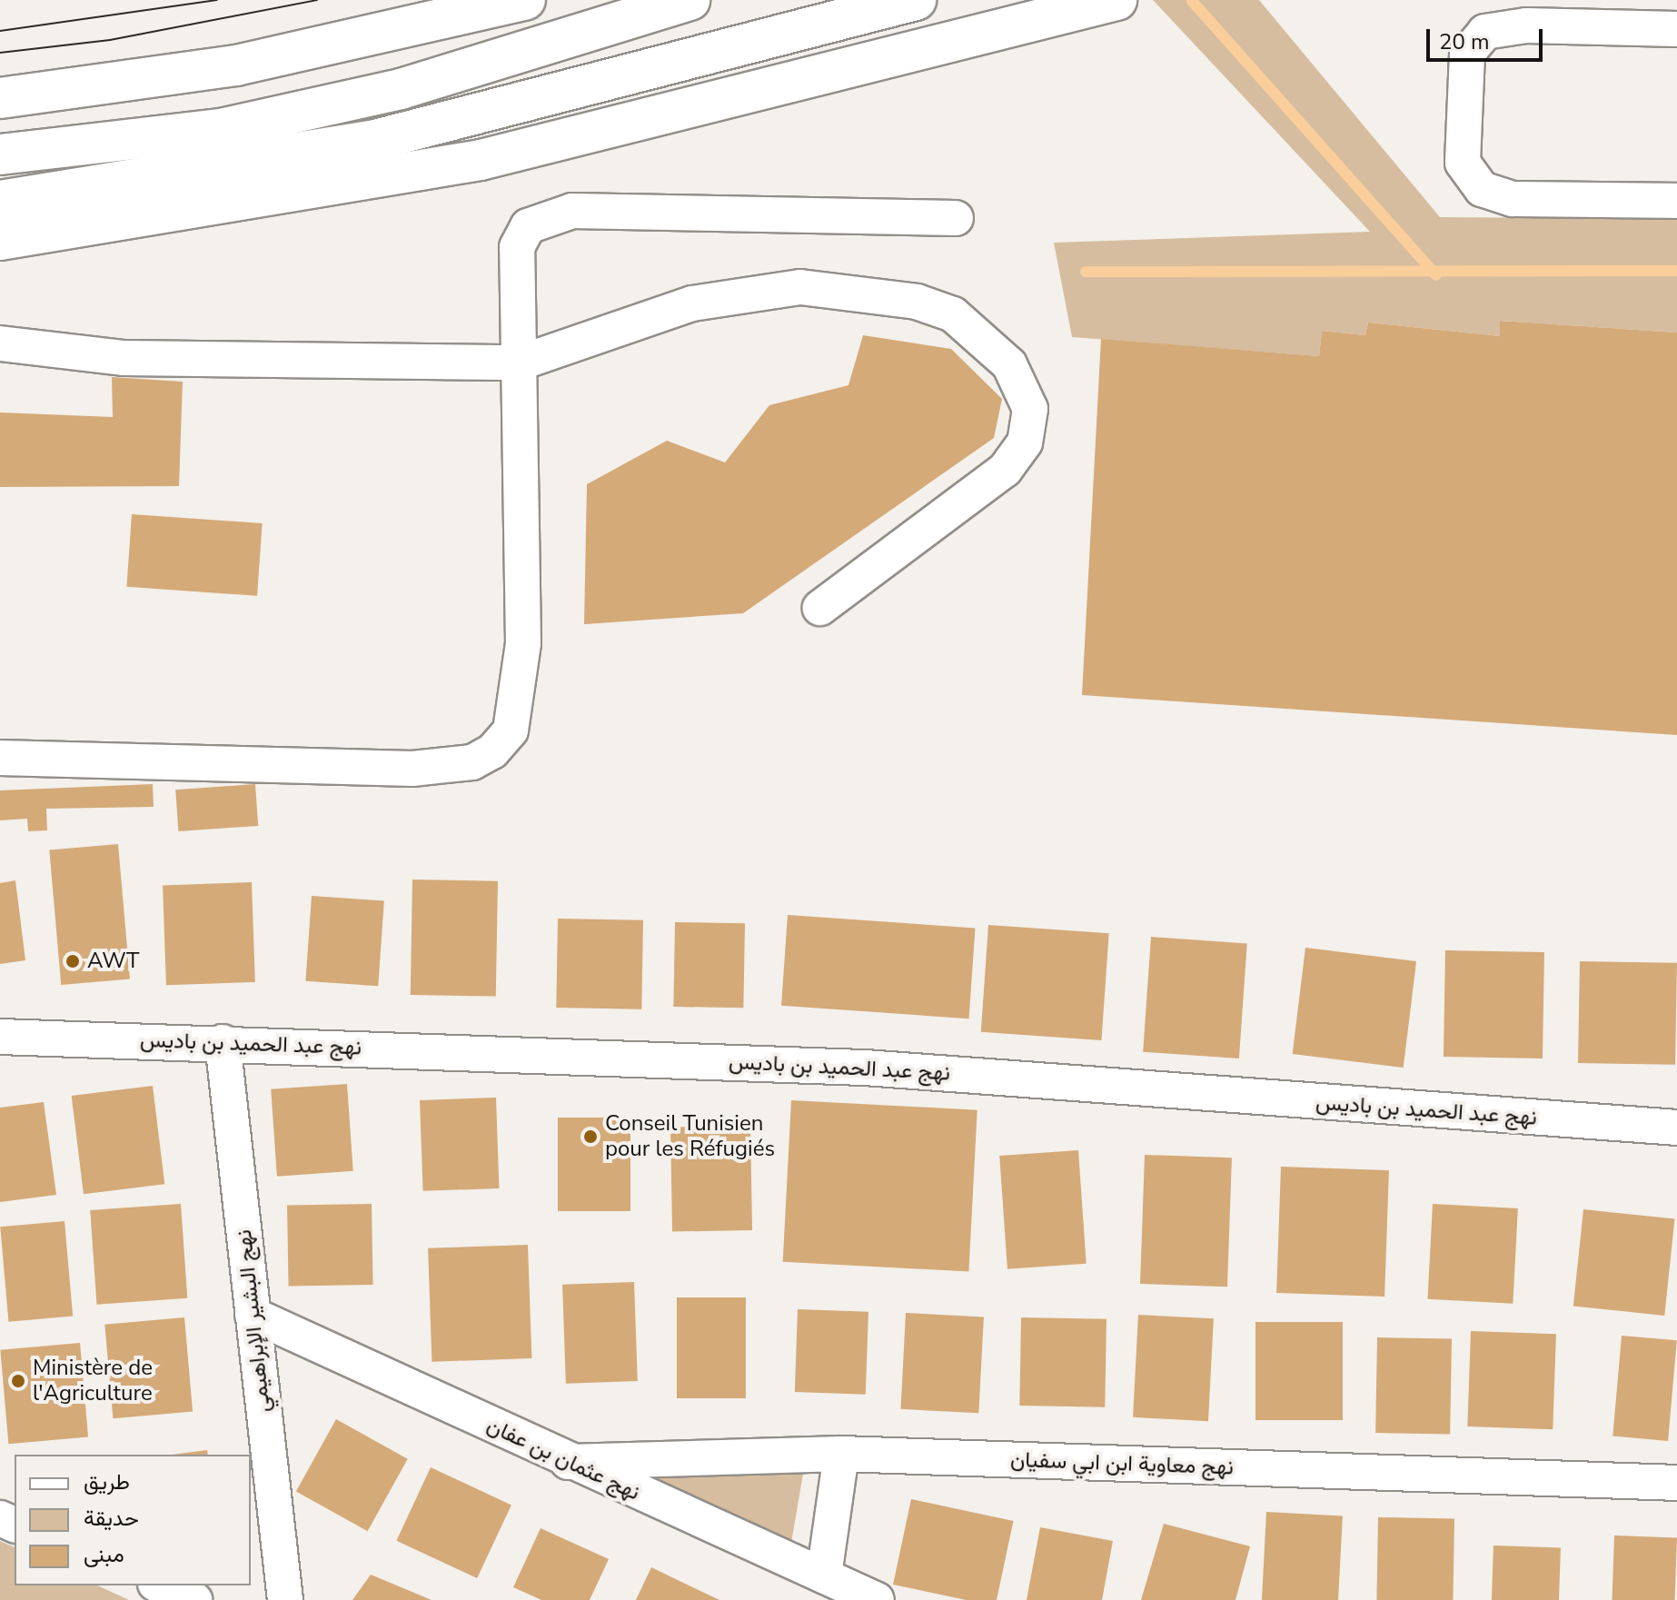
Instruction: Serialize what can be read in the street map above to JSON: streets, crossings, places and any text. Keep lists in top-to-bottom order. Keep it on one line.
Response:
{"streets":{"street":["نهج عبد الحميد بن باديس","نهج البشير الإبراهيمي","نهج عثمان بن عفان","نهج معاوية ابن ابي سفيان"]},"crossings":[["نهج عبد الحميد بن باديس","نهج البشير الإبراهيمي"],["نهج البشير الإبراهيمي","نهج عثمان بن عفان"],["نهج عثمان بن عفان","نهج معاوية ابن ابي سفيان"]],"places":["AWT","Conseil Tunisien pour les Réfugiés","Ministère de l'Agriculture"],"legend":["طريق","حديقة","مبنى"],"scale_bar":"20 m"}
